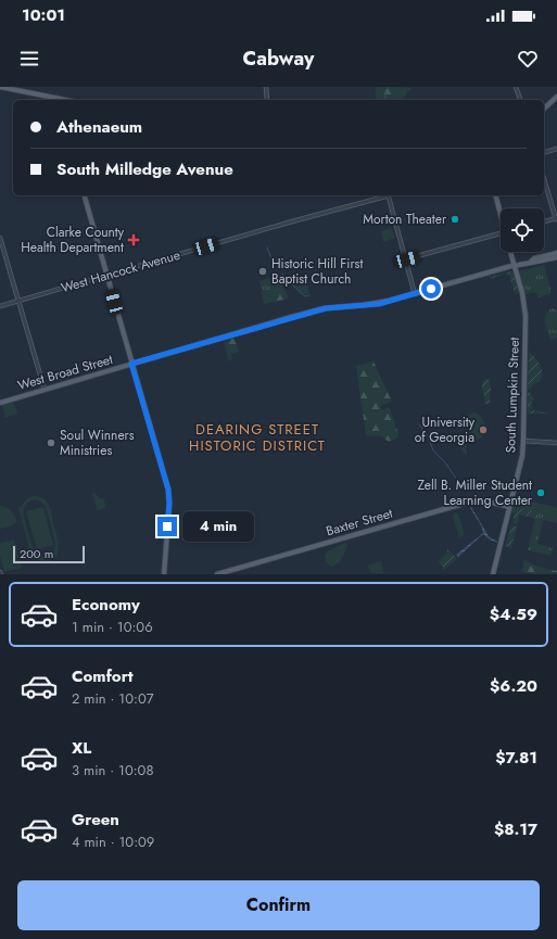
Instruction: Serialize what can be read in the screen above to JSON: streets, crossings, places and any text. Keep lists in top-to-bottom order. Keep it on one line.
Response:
{"streets":{"main road":["West Broad Street","South Lumpkin Street","Baxter Street"],"street":["West Hancock Avenue"]},"crossings":[["West Broad Street","South Lumpkin Street"],["South Lumpkin Street","Baxter Street"]],"districts":["DEARING STREET HISTORIC DISTRICT"],"places":{"other":["Morton Theater","Historic Hill First Baptist Church","University of Georgia","Soul Winners Ministries","Zell B. Miller Student Learning Center"],"health":["Clarke County Health Department"]},"scale_bar":"200 m","page":{"status":"10:01","header":"Cabway","banner":["Athenaeum","South Milledge Avenue"],"bubble":"4 min","scale":"200 m","list":[{"name":"Economy","note":"1 min · 10:06","value":"$4.59"},{"name":"Comfort","note":"2 min · 10:07","value":"$6.20"},{"name":"XL","note":"3 min · 10:08","value":"$7.81"},{"name":"Green","note":"4 min · 10:09","value":"$8.17"}],"buttons":"Confirm"}}
